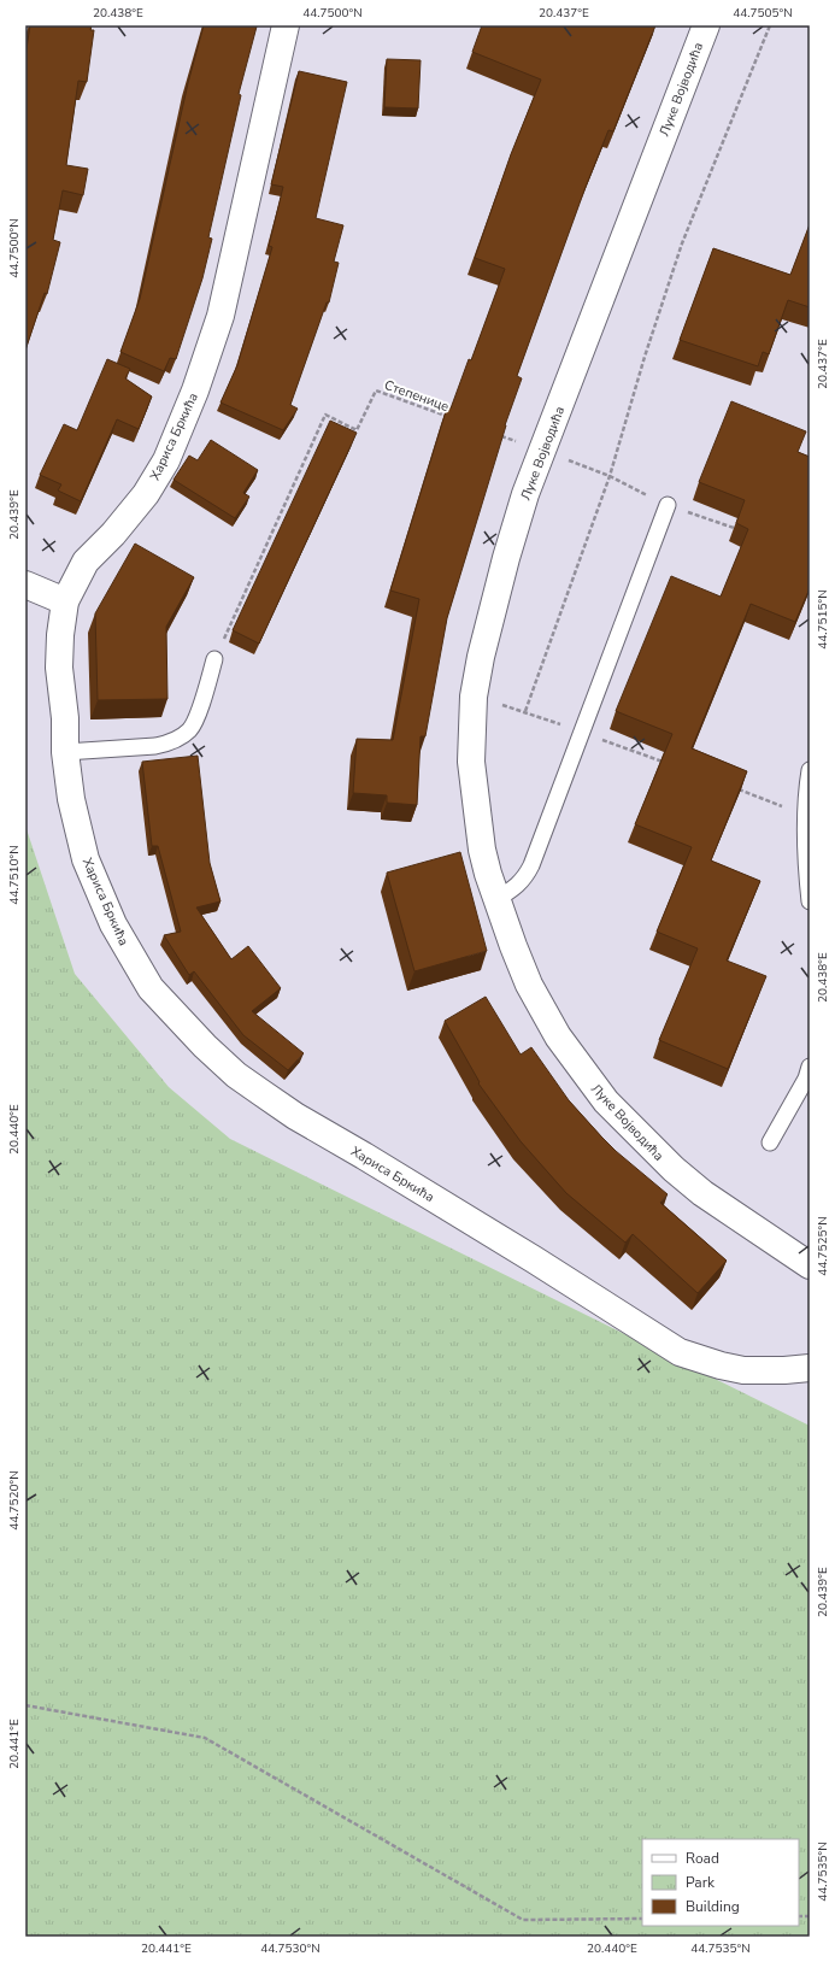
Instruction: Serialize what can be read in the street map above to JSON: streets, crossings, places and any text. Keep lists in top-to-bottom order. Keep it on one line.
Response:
{"streets":{"street":["Луке Војводића","Хариса Бркића"],"path":["Степенице"]},"legend":["Road","Park","Building"],"coordinates":["20.438°E","44.7500°N","20.437°E","44.7505°N","20.439°E","44.7515°N","44.7510°N","20.440°E","44.7525°N","44.7520°N","20.441°E","44.7535°N","44.7530°N"]}
